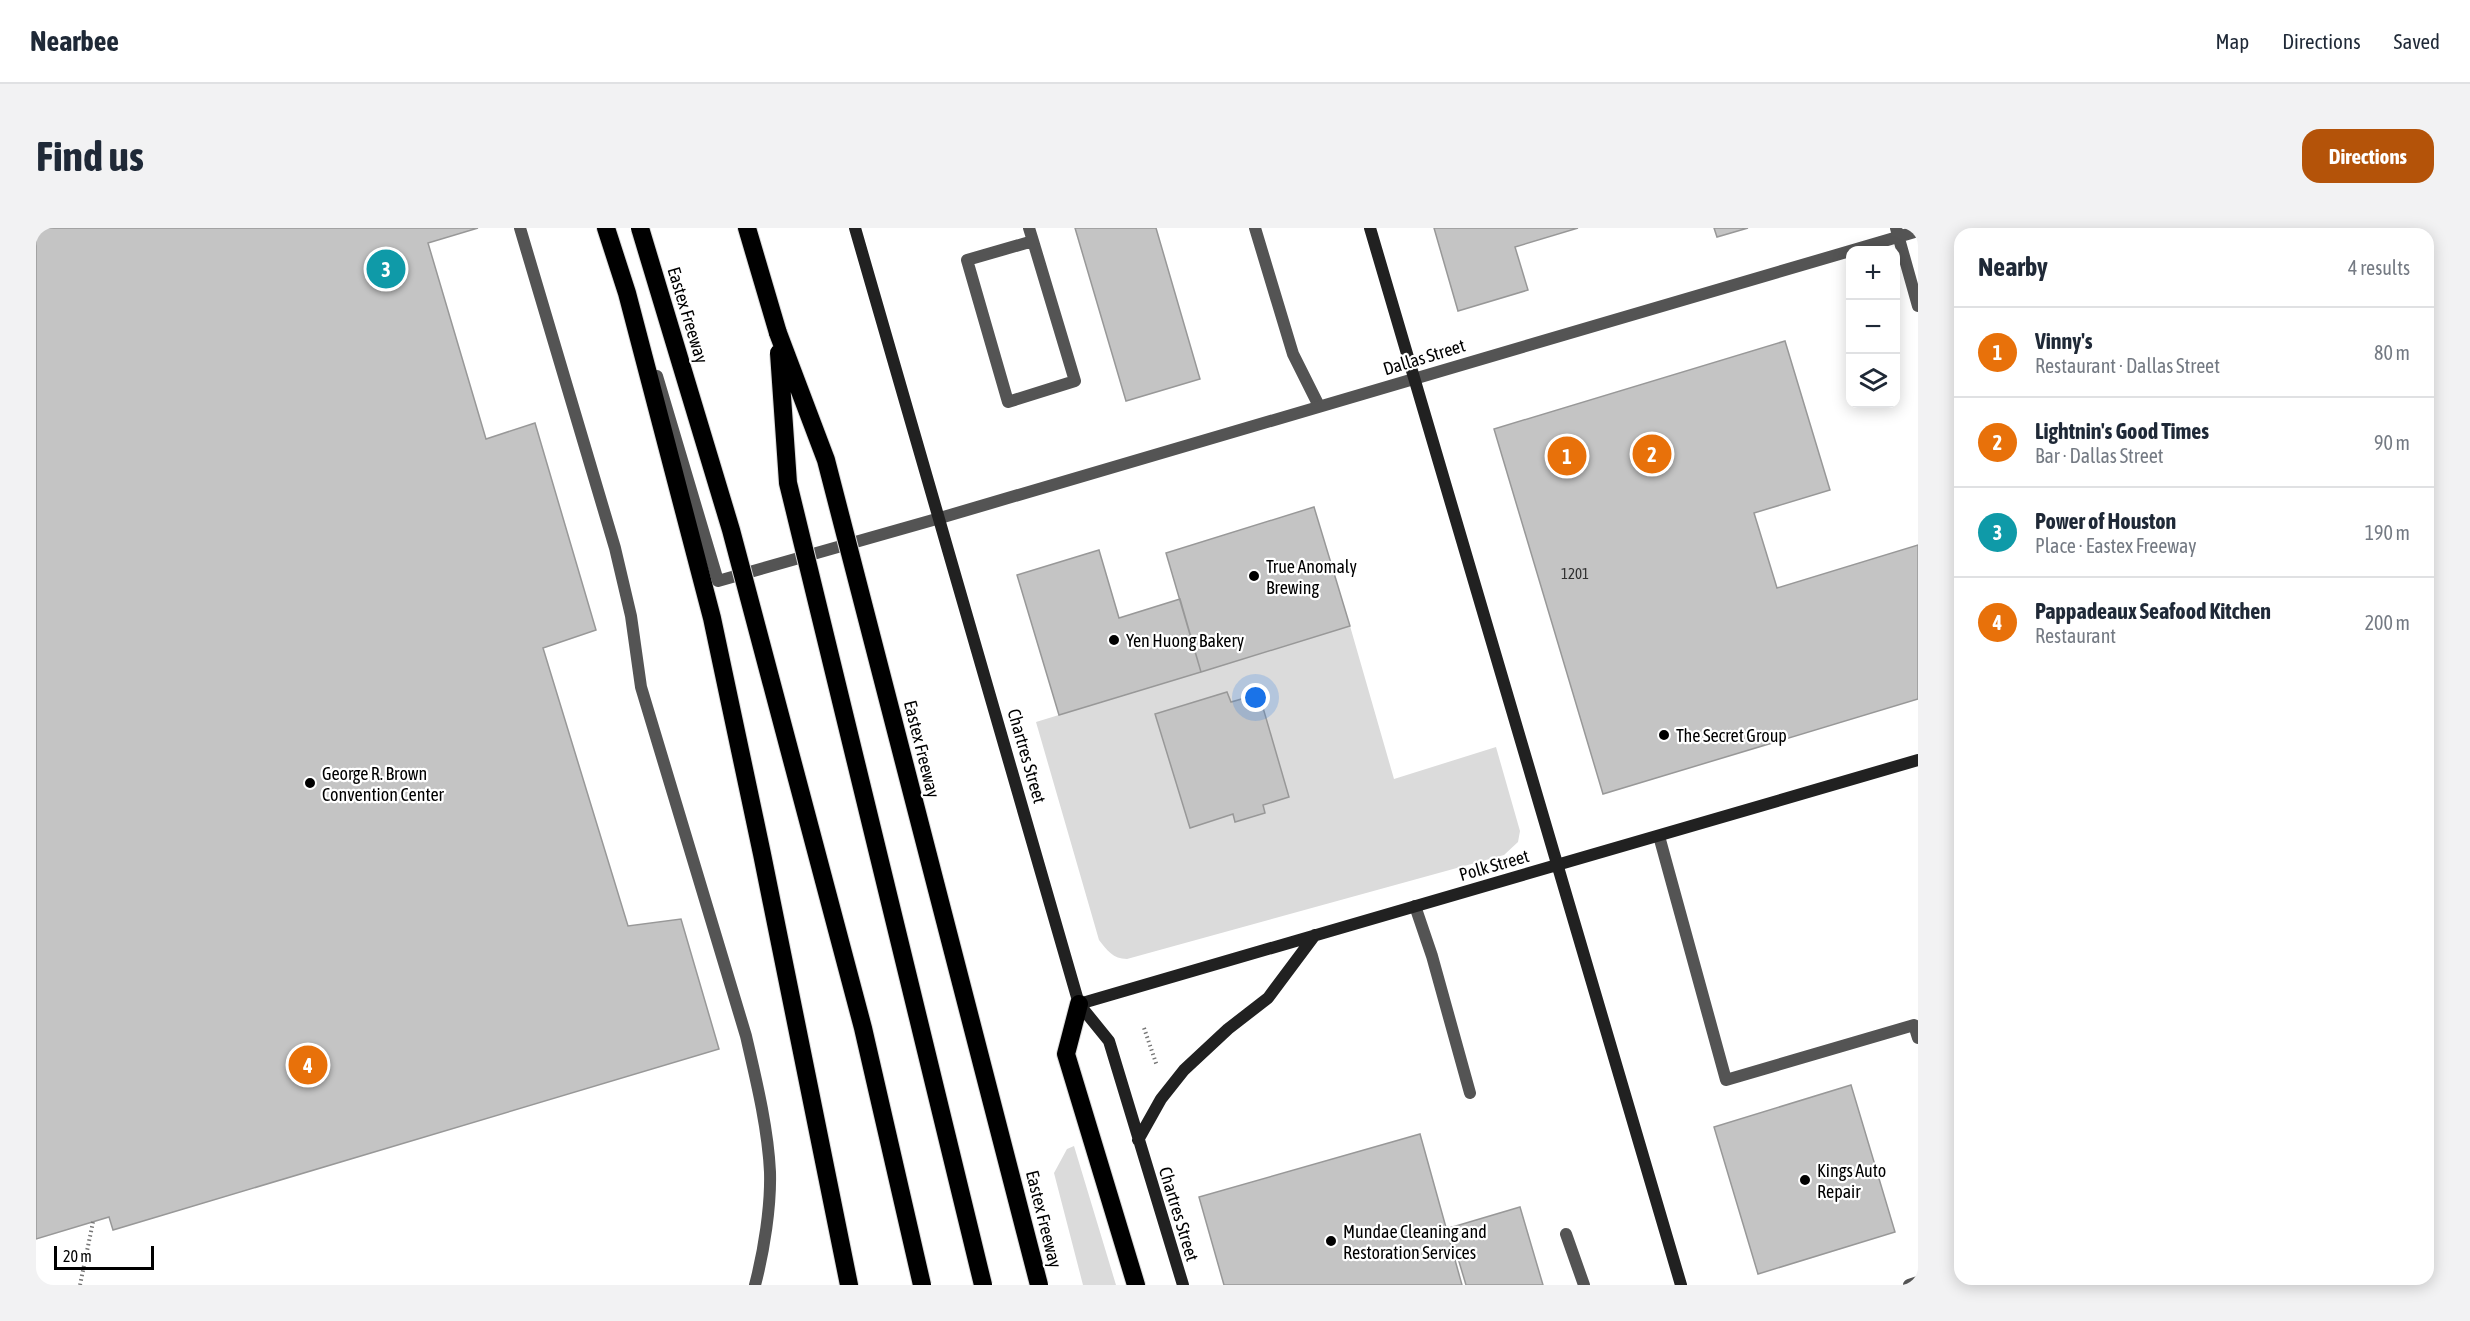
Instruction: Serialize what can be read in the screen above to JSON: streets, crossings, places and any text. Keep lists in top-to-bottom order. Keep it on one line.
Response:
{"streets":{"highway":["Eastex Freeway"],"main road":["Chartres Street","Polk Street"],"street":["Dallas Street"]},"crossings":[["Dallas Street","Chartres Street"],["Chartres Street","Polk Street"]],"places":["True Anomaly Brewing","Yen Huong Bakery","The Secret Group","George R. Brown Convention Center","Kings Auto Repair","Mundae Cleaning and Restoration Services"],"house_numbers":["1201"],"scale_bar":"20 m","page":{"header":"Nearbee","nav":["Map","Directions","Saved"],"buttons":"Directions","title":"Find us","heading":["Nearby","4 results"],"map_buttons":["+","−"],"pins":["3","2","1","4"],"list":[{"mark":"1","name":"Vinny's","note":"Restaurant · Dallas Street","value":"80 m"},{"mark":"2","name":"Lightnin's Good Times","note":"Bar · Dallas Street","value":"90 m"},{"mark":"3","name":"Power of Houston","note":"Place · Eastex Freeway","value":"190 m"},{"mark":"4","name":"Pappadeaux Seafood Kitchen","note":"Restaurant","value":"200 m"}],"scale":"20 m"}}
